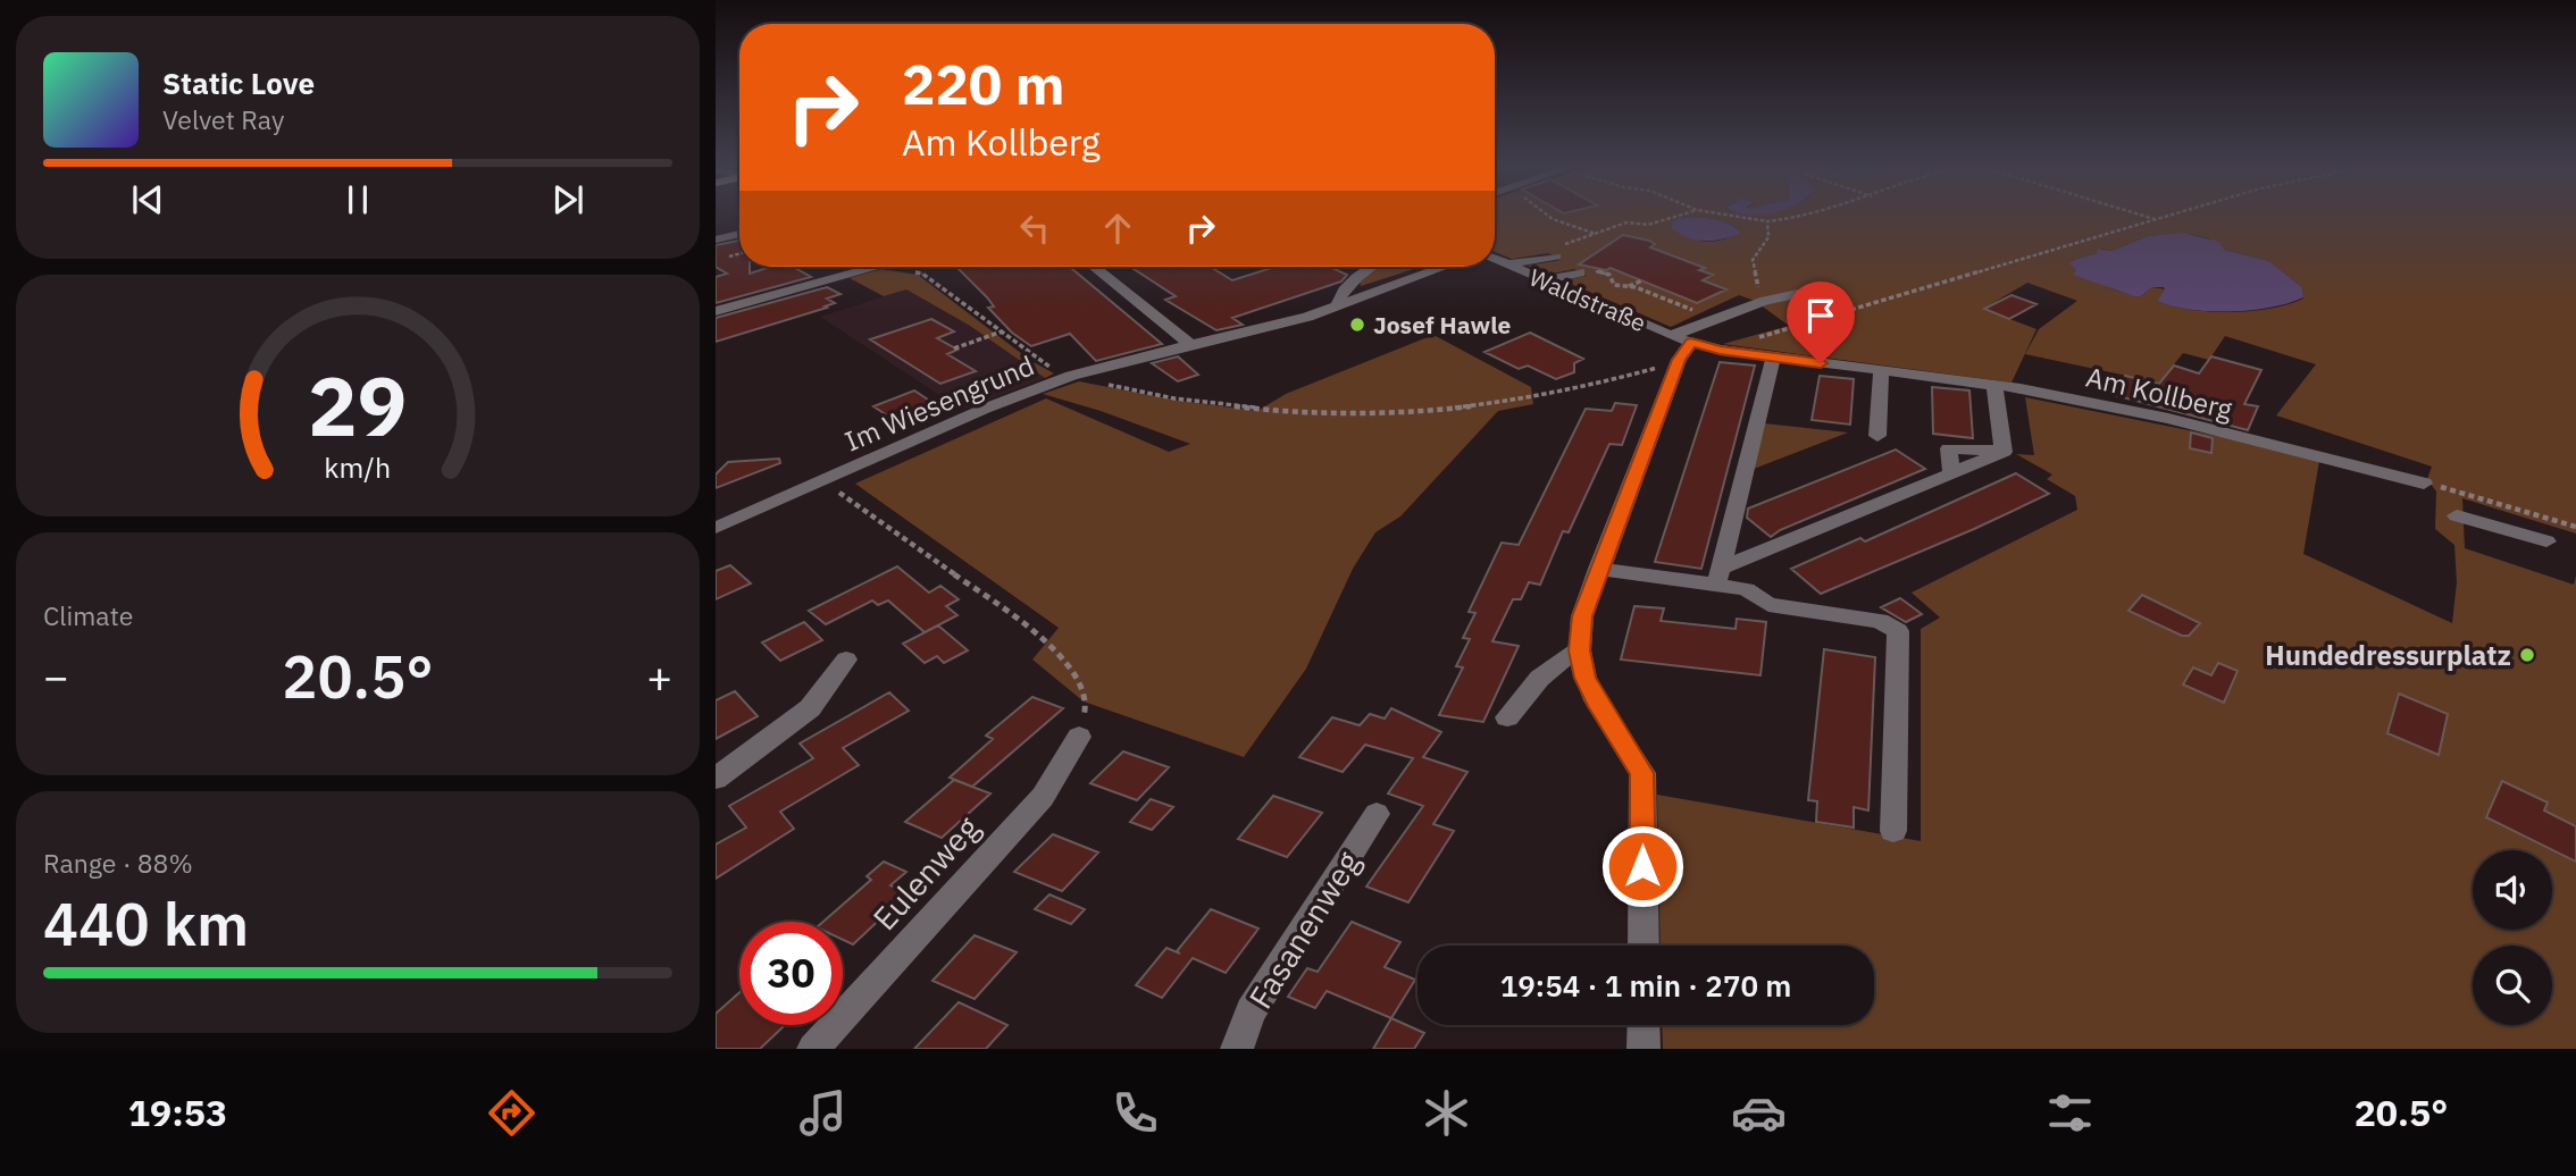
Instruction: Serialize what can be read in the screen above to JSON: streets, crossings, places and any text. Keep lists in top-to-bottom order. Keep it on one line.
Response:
{"streets":{"street":["Waldstraße","Am Kollberg","Im Wiesengrund","Eulenweg","Fasanenweg"]},"crossings":[["Waldstraße","Am Kollberg"]],"places":["Josef Hawle","Hundedressurplatz"],"page":{"turn":["220 m","Am Kollberg"],"song":["Static Love","Velvet Ray"],"tile":["Climate",["Range · 88%","440 km"]],"heat":["−","20.5°","+"],"limit":"30","trip":"19:54 · 1 min · 270 m","tabs":["19:53","20.5°"],"gauge":["29","km/h"]}}
